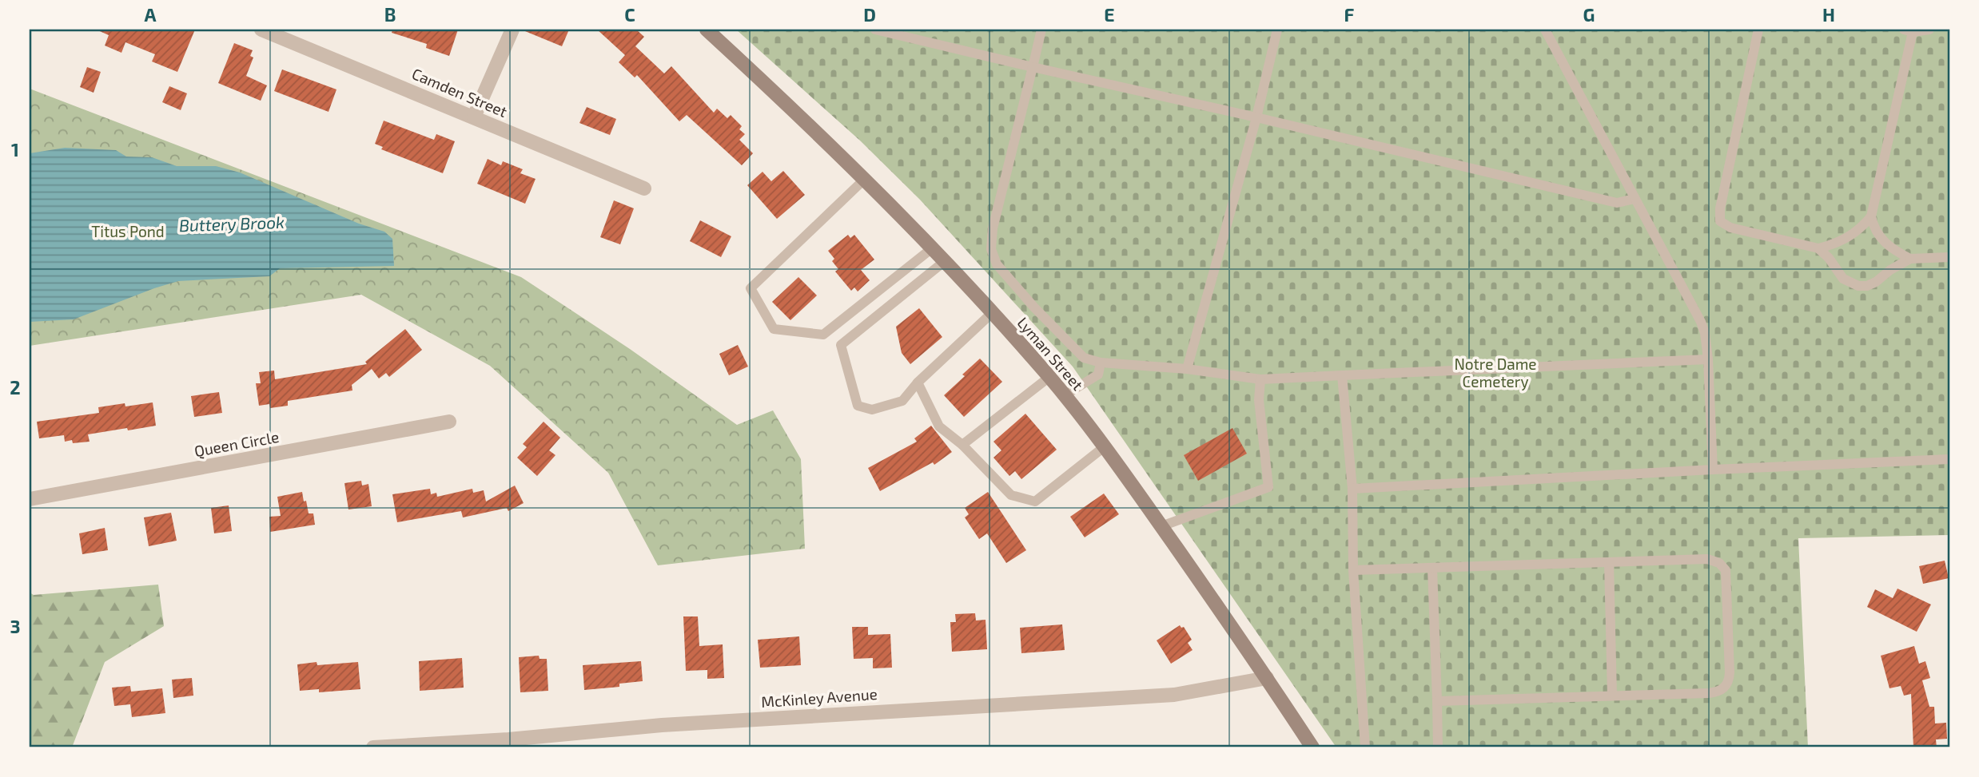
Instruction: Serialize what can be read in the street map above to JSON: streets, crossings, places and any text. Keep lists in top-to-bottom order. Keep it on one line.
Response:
{"streets":{"main road":["Lyman Street"],"street":["Camden Street","Queen Circle","McKinley Avenue"]},"crossings":[["Lyman Street","McKinley Avenue"]],"water":["Buttery Brook"],"parks":["Titus Pond","Notre Dame Cemetery"],"grid":{"columns":["A","B","C","D","E","F","G","H"],"rows":["1","2","3"]}}
